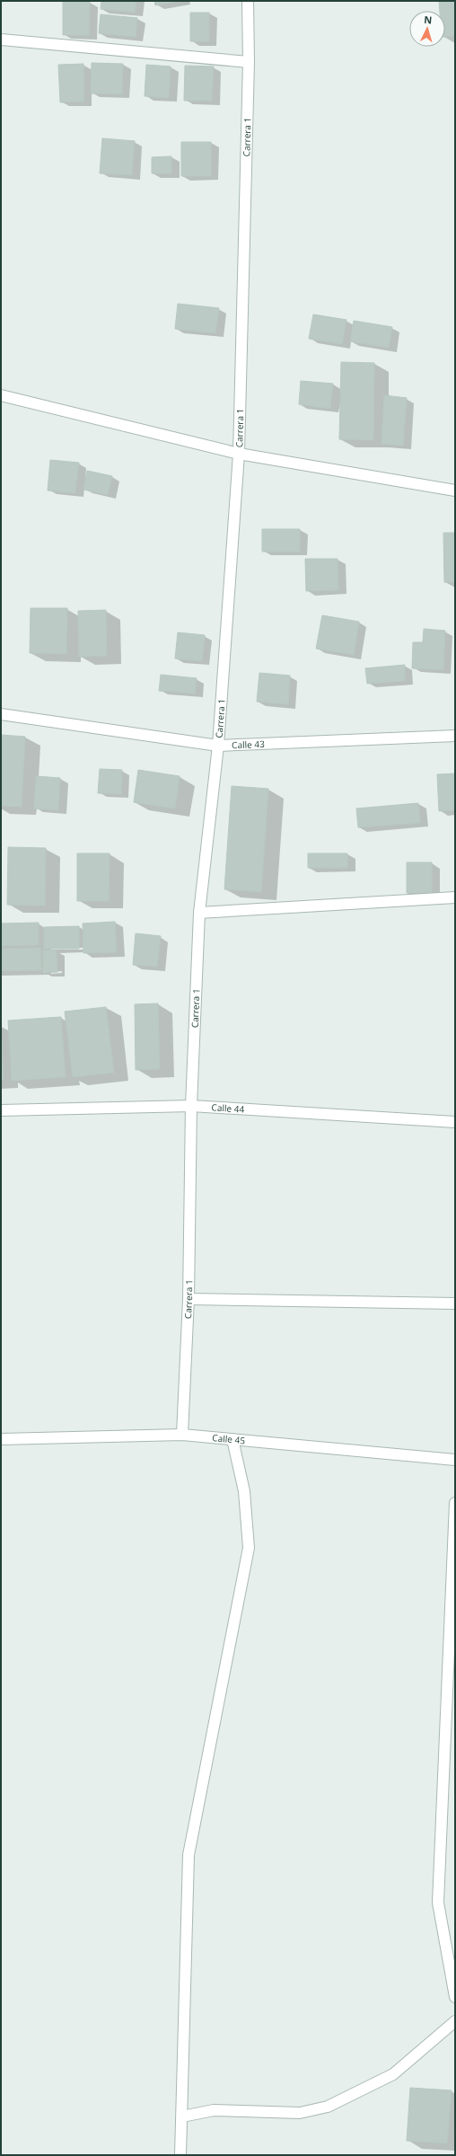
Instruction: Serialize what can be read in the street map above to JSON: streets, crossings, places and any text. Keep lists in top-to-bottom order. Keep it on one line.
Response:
{"streets":{"street":["Carrera 1","Calle 43","Calle 44","Calle 45"]},"crossings":[["Carrera 1","Calle 43"],["Carrera 1","Calle 44"],["Carrera 1","Calle 45"]],"north":"top"}
